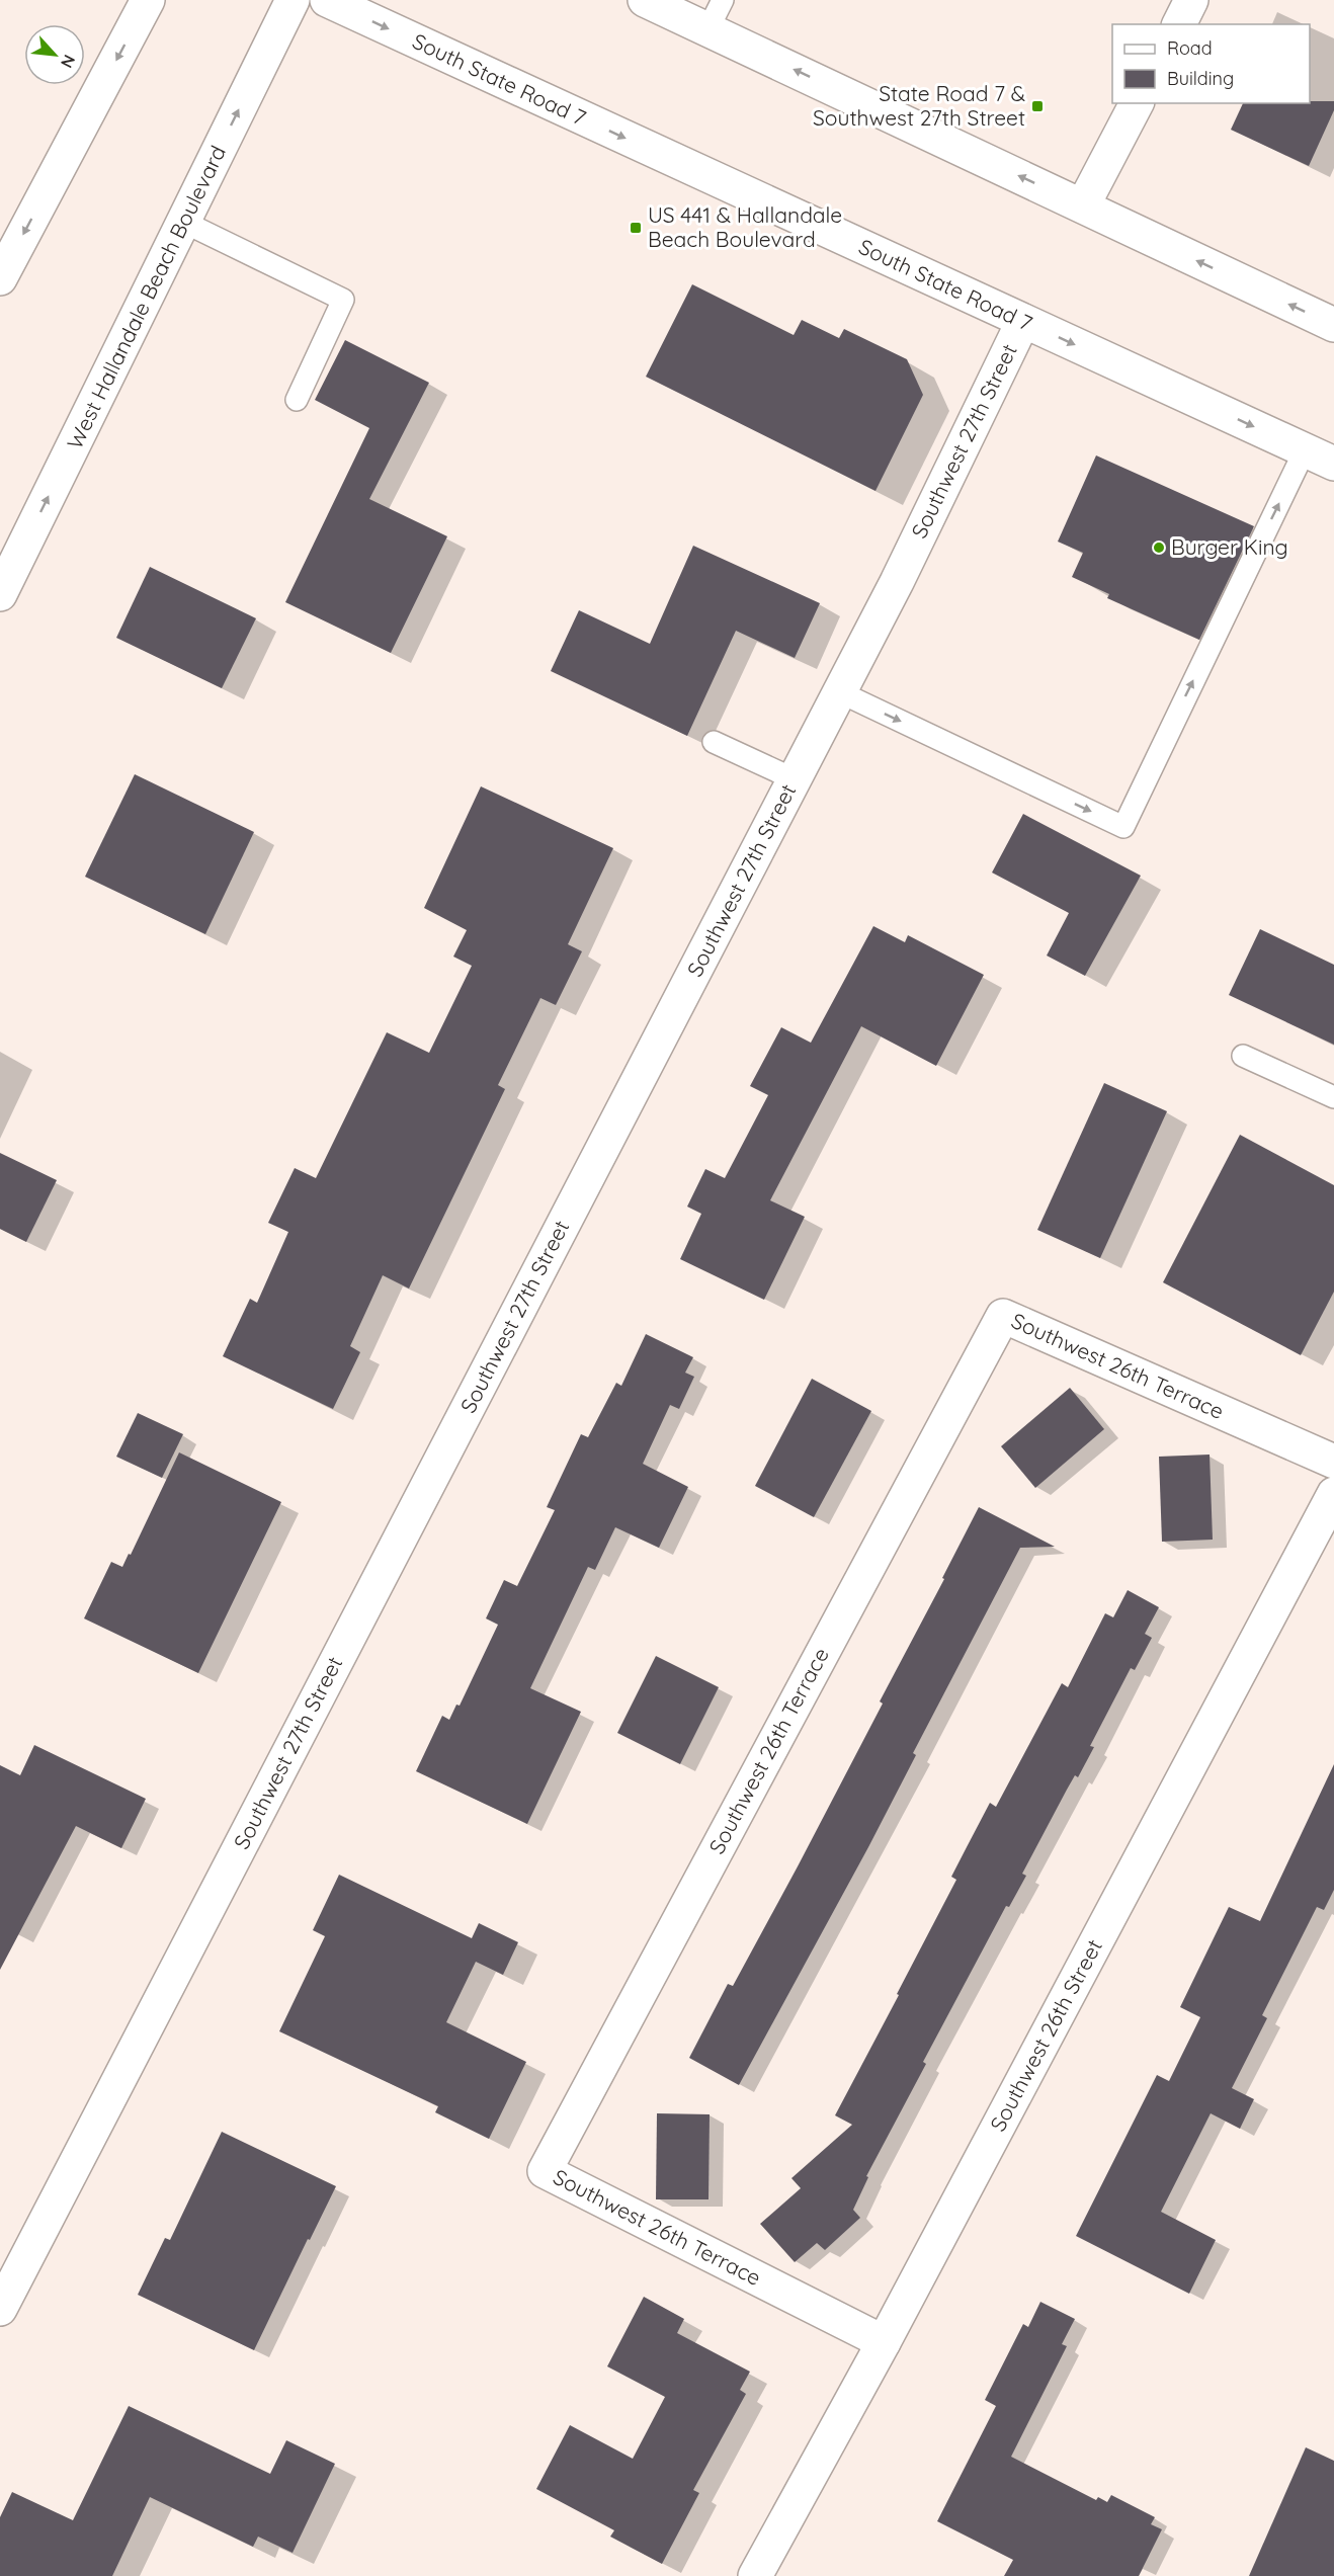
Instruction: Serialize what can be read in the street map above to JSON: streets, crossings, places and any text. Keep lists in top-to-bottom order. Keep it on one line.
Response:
{"streets":{"street":["South State Road 7","West Hallandale Beach Boulevard","Southwest 27th Street","Southwest 26th Terrace","Southwest 26th Street"]},"crossings":[["South State Road 7","Southwest 27th Street"],["Southwest 26th Terrace","Southwest 26th Street"]],"places":{"transit":["State Road 7 & Southwest 27th Street","US 441 & Hallandale Beach Boulevard"],"other":["Burger King"]},"legend":["Road","Building"],"north":"bottom right"}
